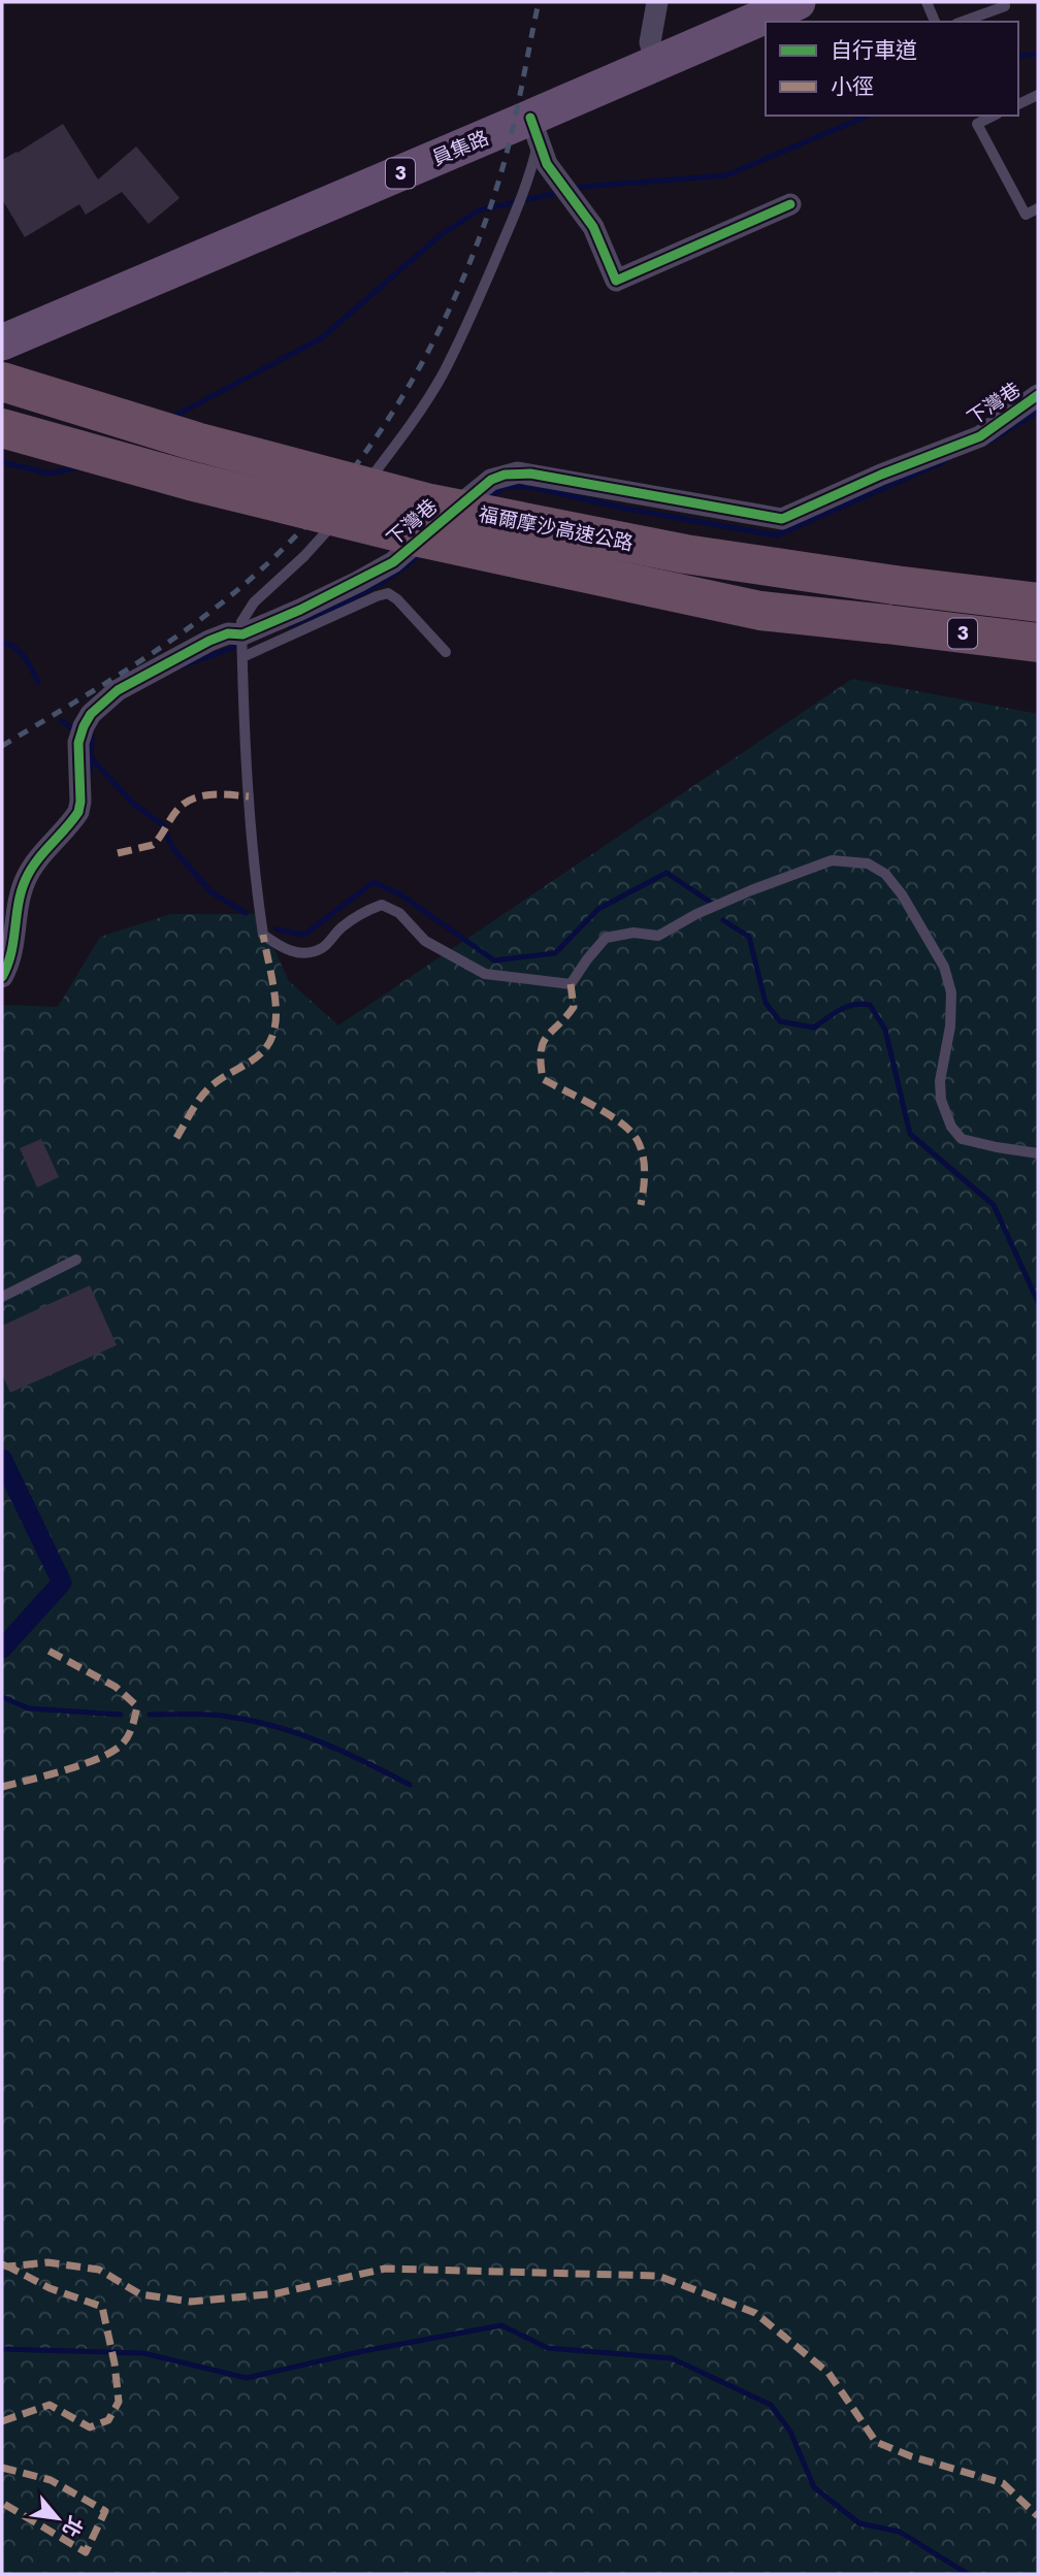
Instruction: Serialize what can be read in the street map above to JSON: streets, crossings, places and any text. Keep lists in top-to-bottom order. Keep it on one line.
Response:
{"streets":{"highway":["3","福爾摩沙高速公路"],"main road":["員集路"],"street":["下灣巷"]},"legend":["自行車道","小徑"],"north":"bottom right"}
